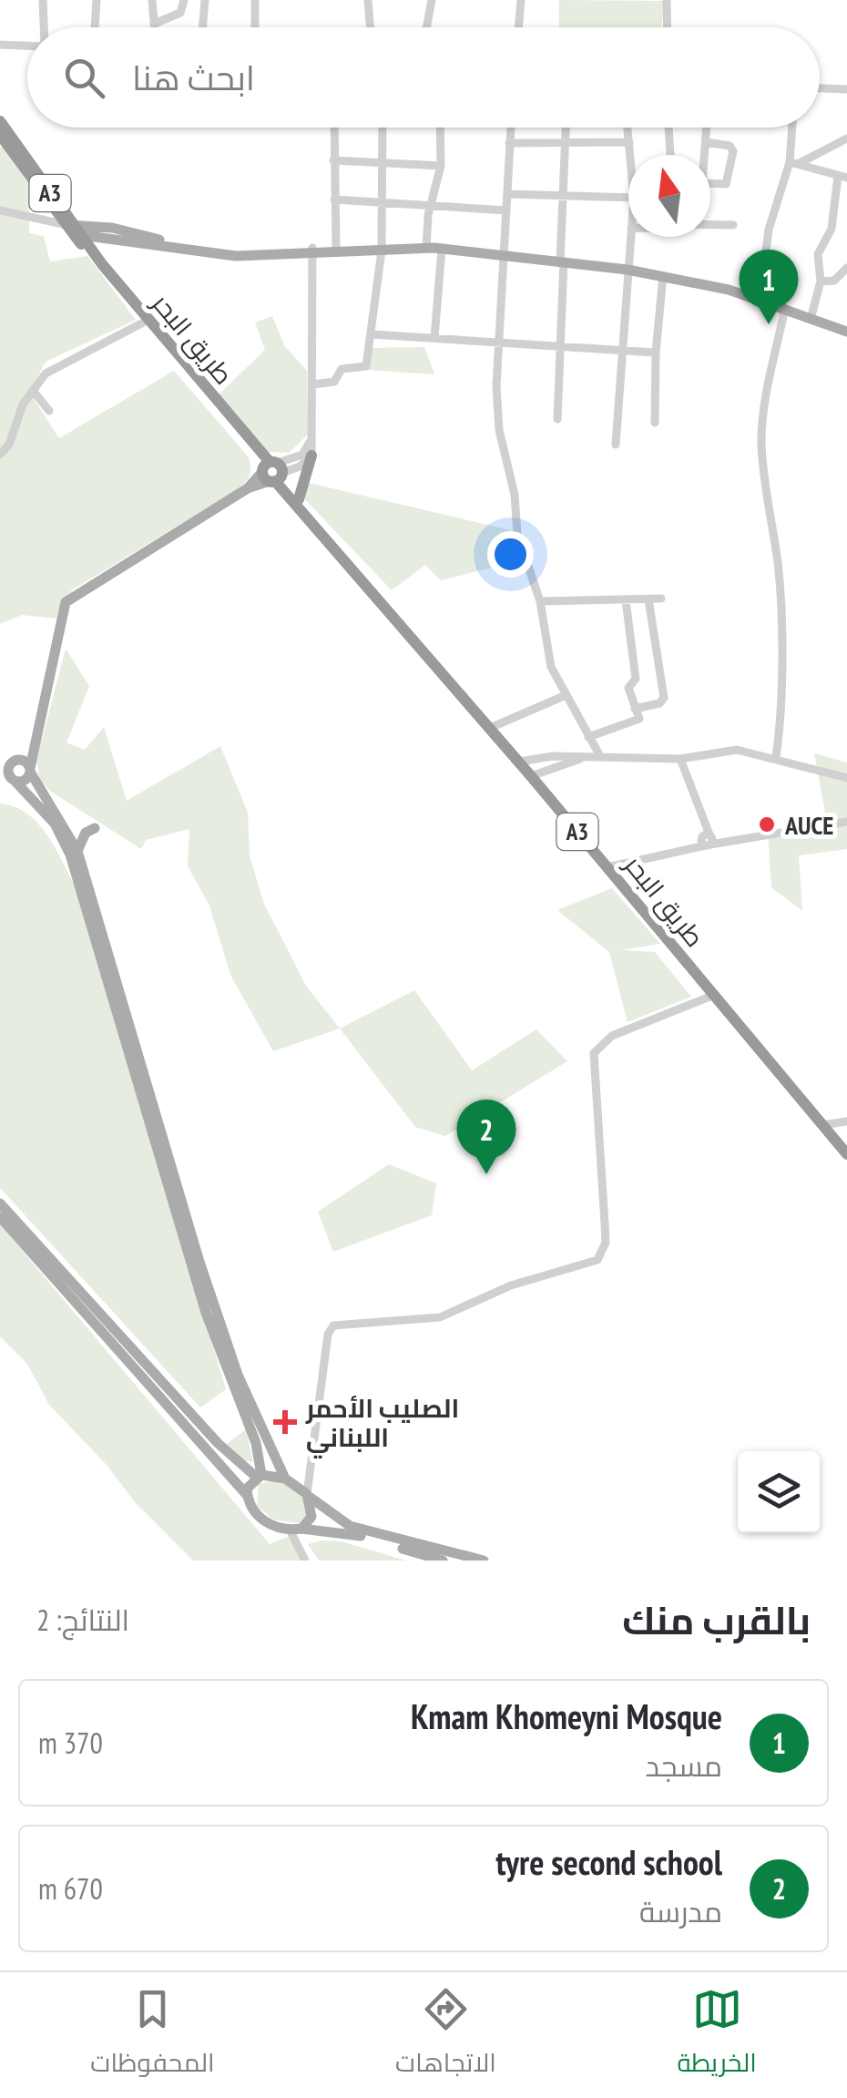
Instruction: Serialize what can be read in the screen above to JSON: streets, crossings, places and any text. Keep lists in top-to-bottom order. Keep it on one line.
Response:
{"streets":{"highway":["A3","طريق البحر"]},"places":{"other":["AUCE"],"health":["الصليب الأحمر اللبناني"]},"north":"top","page":{"search":"ابحث هنا","pins":["1","2"],"heading":["بالقرب منك","النتائج: 2"],"list":[{"mark":"1","name":"Kmam Khomeyni Mosque","note":"مسجد","value":"370 m"},{"mark":"2","name":"tyre second school","note":"مدرسة","value":"670 m"}],"nav":["الخريطة","الاتجاهات","المحفوظات"]}}
